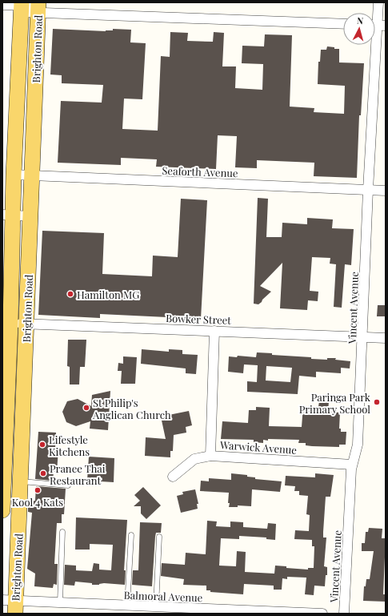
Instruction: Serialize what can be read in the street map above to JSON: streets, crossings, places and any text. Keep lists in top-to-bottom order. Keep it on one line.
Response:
{"streets":{"main road":["Brighton Road"],"street":["Seaforth Avenue","Vincent Avenue","Bowker Street","Warwick Avenue","Balmoral Avenue"]},"crossings":[["Brighton Road","Seaforth Avenue"],["Brighton Road","Bowker Street"],["Brighton Road","Balmoral Avenue"],["Seaforth Avenue","Vincent Avenue"],["Vincent Avenue","Bowker Street"],["Vincent Avenue","Warwick Avenue"],["Bowker Street","Warwick Avenue"]],"places":["Hamilton MG","Paringa Park Primary School","St Philip's Anglican Church","Lifestyle Kitchens","Pranee Thai Restaurant","Kool 4 Kats"],"north":"top"}
